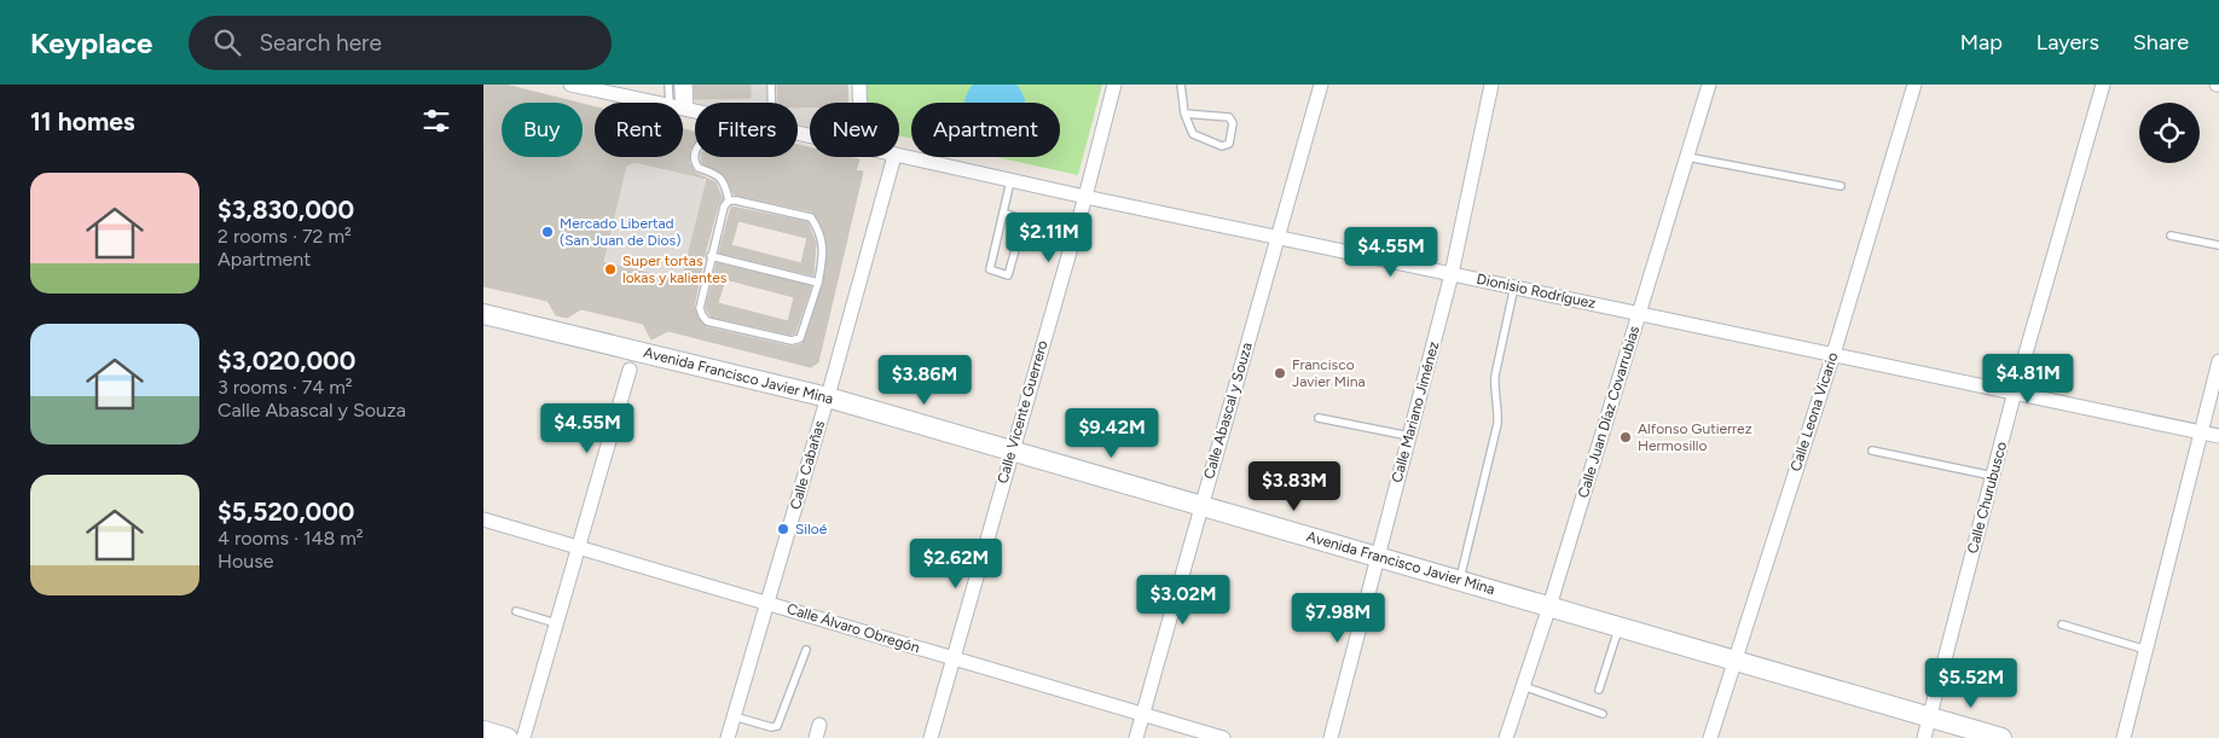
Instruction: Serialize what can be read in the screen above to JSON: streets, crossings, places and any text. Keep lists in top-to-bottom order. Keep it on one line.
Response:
{"streets":{"main road":["Avenida Francisco Javier Mina"],"street":["Dionisio Rodríguez","Calle Abascal y Souza","Calle Vicente Guerrero","Calle Mariano Jiménez","Calle Juan Díaz Covarrubias","Calle Leona Vicario","Calle Cabañas","Calle Churubusco","Calle Álvaro Obregón"]},"crossings":[["Dionisio Rodríguez","Calle Abascal y Souza"],["Dionisio Rodríguez","Calle Vicente Guerrero"],["Dionisio Rodríguez","Calle Mariano Jiménez"],["Dionisio Rodríguez","Calle Juan Díaz Covarrubias"],["Dionisio Rodríguez","Calle Leona Vicario"],["Dionisio Rodríguez","Calle Churubusco"],["Avenida Francisco Javier Mina","Calle Abascal y Souza"],["Avenida Francisco Javier Mina","Calle Vicente Guerrero"],["Avenida Francisco Javier Mina","Calle Mariano Jiménez"],["Avenida Francisco Javier Mina","Calle Juan Díaz Covarrubias"],["Avenida Francisco Javier Mina","Calle Leona Vicario"],["Avenida Francisco Javier Mina","Calle Cabañas"],["Avenida Francisco Javier Mina","Calle Churubusco"],["Calle Abascal y Souza","Calle Álvaro Obregón"],["Calle Vicente Guerrero","Calle Álvaro Obregón"],["Calle Cabañas","Calle Álvaro Obregón"]],"places":["Mercado Libertad (San Juan de Dios)","Super tortas lokas y kalientes","Francisco Javier Mina","Alfonso Gutierrez Hermosillo","Siloé"],"page":{"header":"Keyplace","search":"Search here","nav":["Map","Layers","Share"],"heading":"11 homes","chip":["Buy","Rent","Filters","New","Apartment"],"list":[{"name":"$3,830,000","note":"2 rooms · 72 m² · Apartment"},{"name":"$3,020,000","note":"3 rooms · 74 m² · Calle Abascal y Souza"},{"name":"$5,520,000","note":"4 rooms · 148 m² · House"}],"price":["$2.11M","$4.55M","$4.81M","$3.86M","$4.55M","$9.42M","$3.83M","$2.62M","$3.02M","$7.98M","$5.52M"]}}
